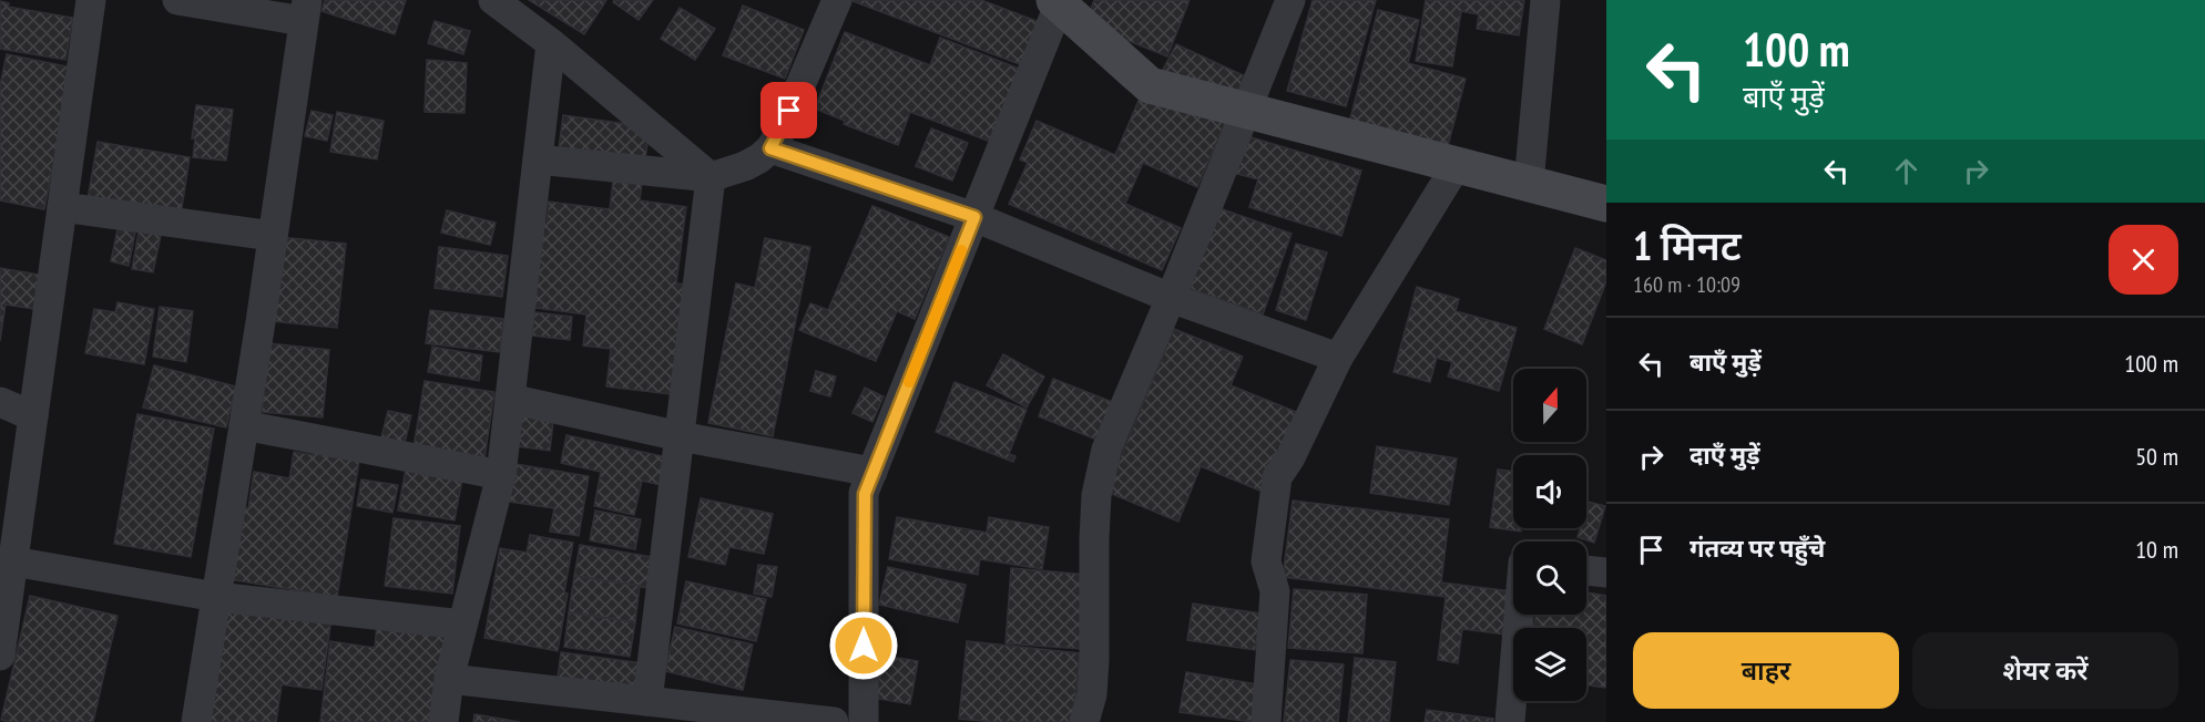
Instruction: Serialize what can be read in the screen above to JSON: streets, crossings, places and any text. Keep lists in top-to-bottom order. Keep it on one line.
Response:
{"north":"top","page":{"turn":["100 m","बाएँ मुड़ें"],"heading":["1 मिनट","160 m · 10:09"],"list":[{"name":"बाएँ मुड़ें","value":"100 m"},{"name":"दाएँ मुड़ें","value":"50 m"},{"name":"गंतव्य पर पहुँचे","value":"10 m"}],"buttons":["बाहर","शेयर करें"]}}
